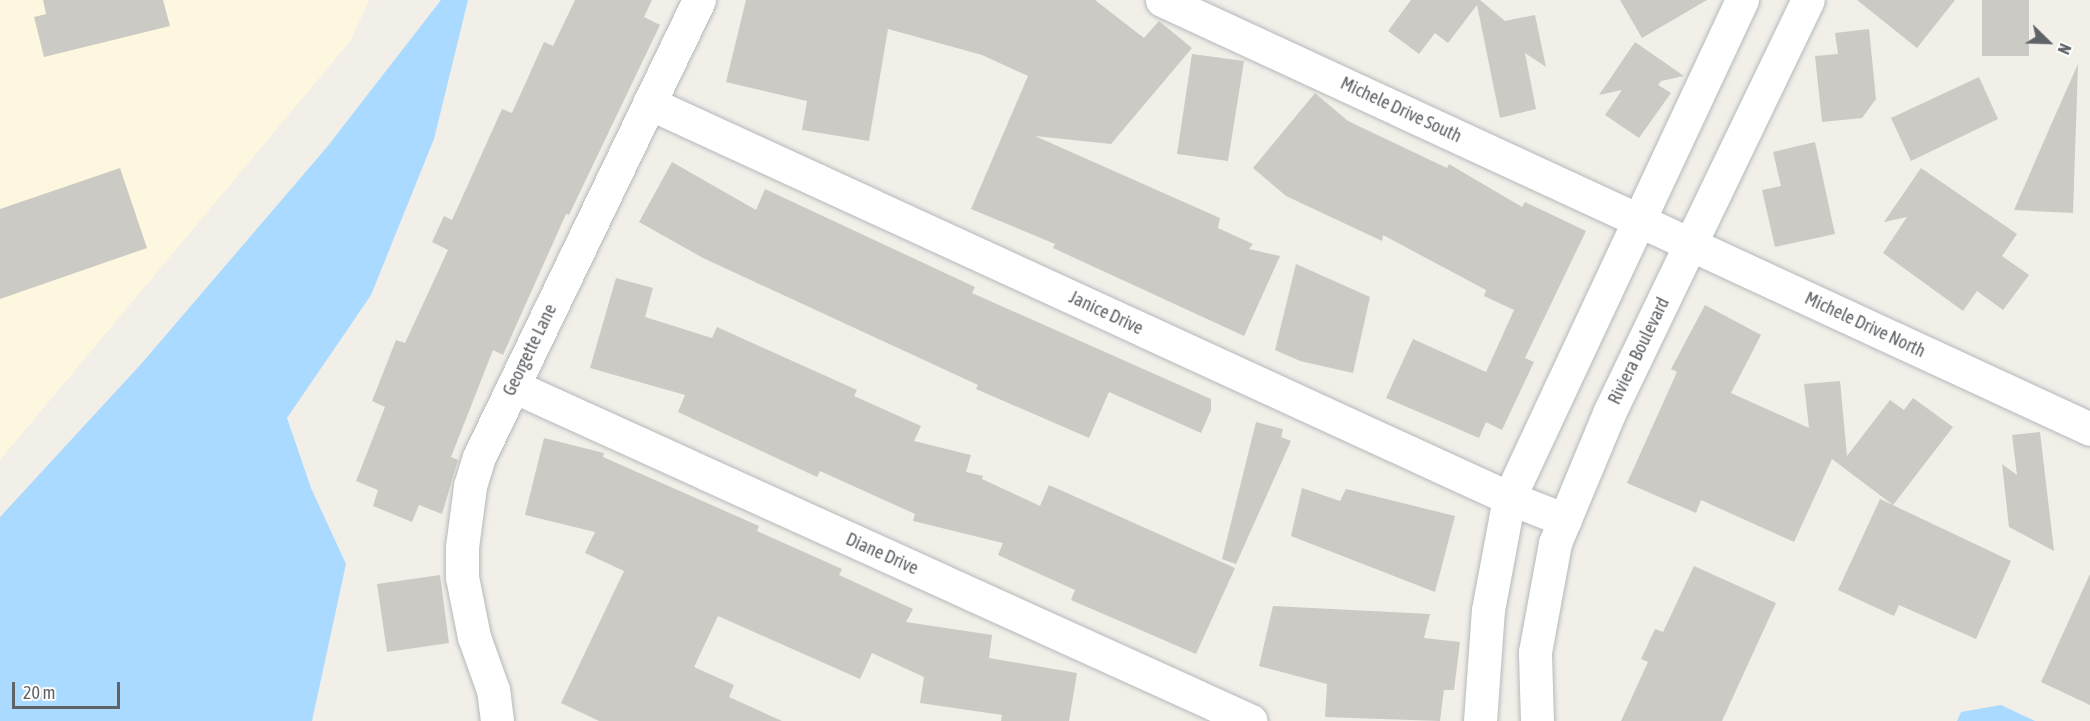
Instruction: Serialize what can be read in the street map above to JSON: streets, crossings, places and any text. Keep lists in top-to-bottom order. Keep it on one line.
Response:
{"streets":{"street":["Michele Drive South","Janice Drive","Michele Drive North","Georgette Lane","Riviera Boulevard","Diane Drive"]},"crossings":[["Michele Drive South","Michele Drive North"],["Janice Drive","Georgette Lane"],["Janice Drive","Riviera Boulevard"],["Michele Drive North","Riviera Boulevard"],["Georgette Lane","Diane Drive"]],"scale_bar":"20 m","north":"bottom right"}
